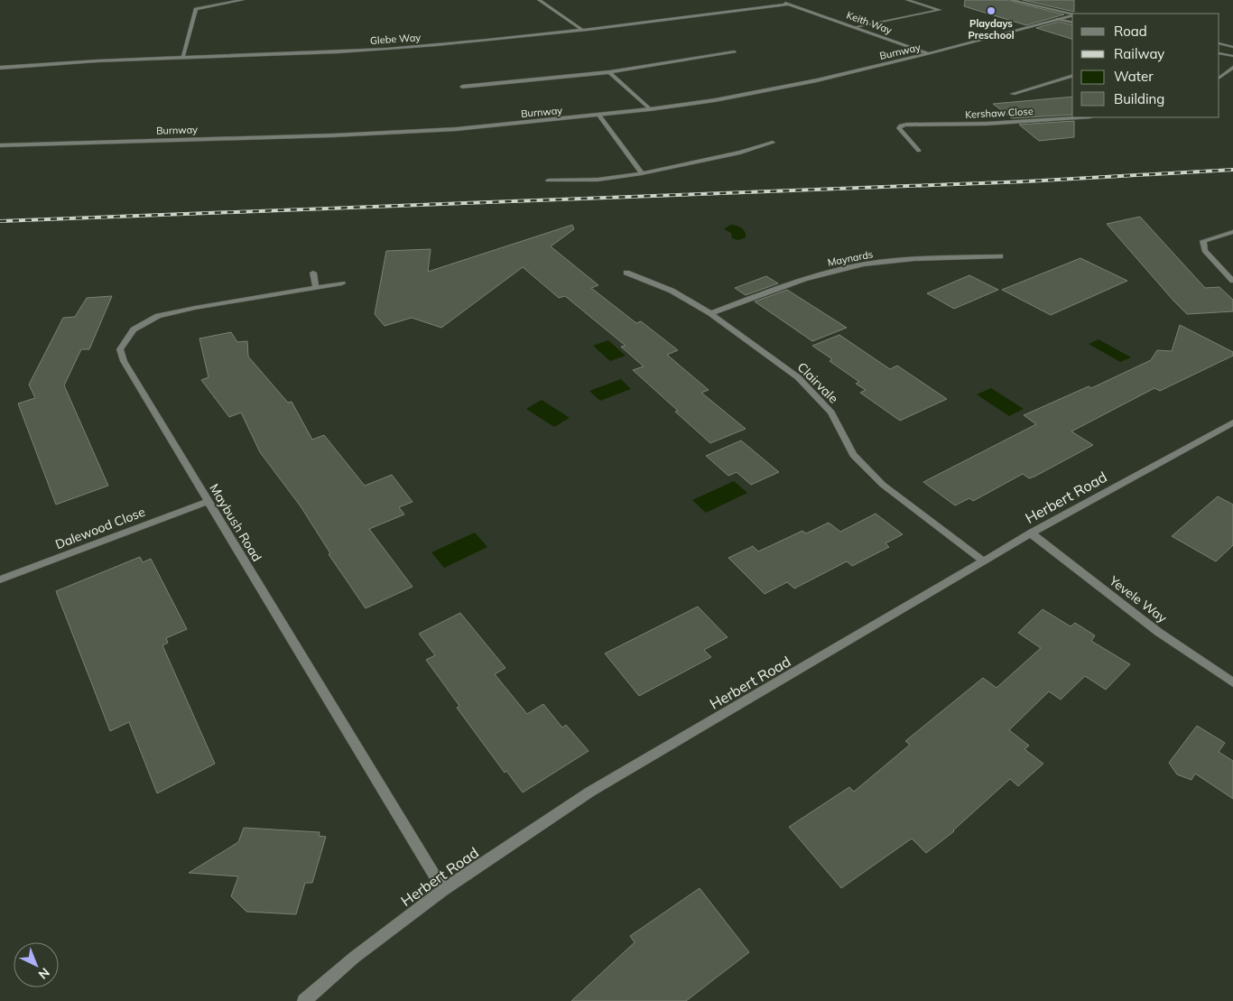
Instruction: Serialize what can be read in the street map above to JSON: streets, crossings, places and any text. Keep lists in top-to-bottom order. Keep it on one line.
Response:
{"streets":{"street":["Keith Way","Glebe Way","Burnway","Kershaw Close","Maynards","Clairvale","Herbert Road","Maybush Road","Dalewood Close","Yevele Way"]},"crossings":[["Keith Way","Glebe Way"],["Keith Way","Burnway"],["Maynards","Clairvale"],["Clairvale","Herbert Road"],["Herbert Road","Maybush Road"],["Herbert Road","Yevele Way"],["Maybush Road","Dalewood Close"]],"places":["Playdays Preschool"],"legend":["Road","Railway","Water","Building"],"north":"bottom right"}
